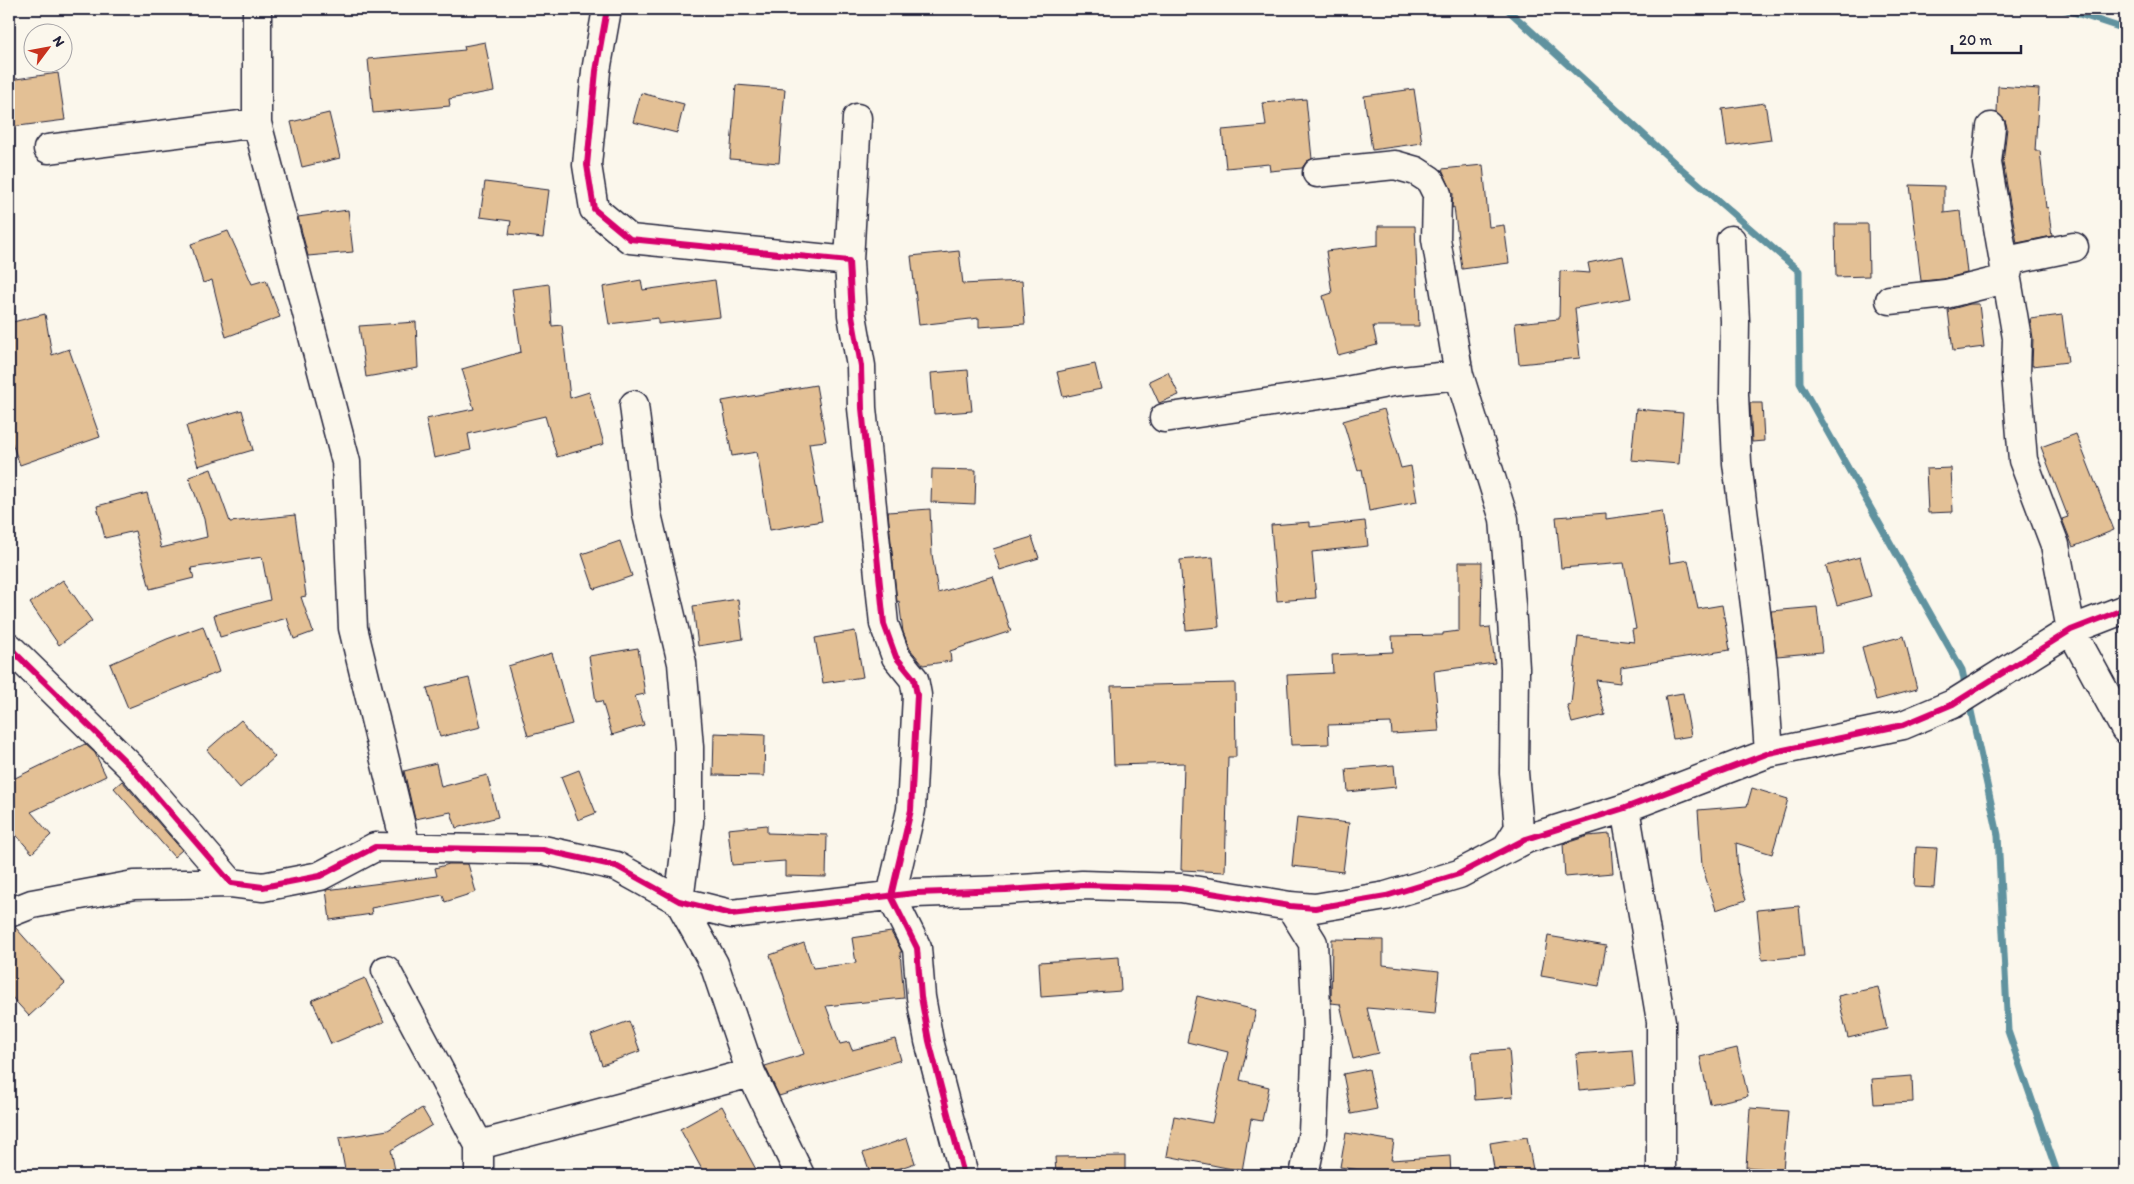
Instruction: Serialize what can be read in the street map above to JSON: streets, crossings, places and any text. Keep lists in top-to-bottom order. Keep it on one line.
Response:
{"scale_bar":"20 m","north":"top right"}
